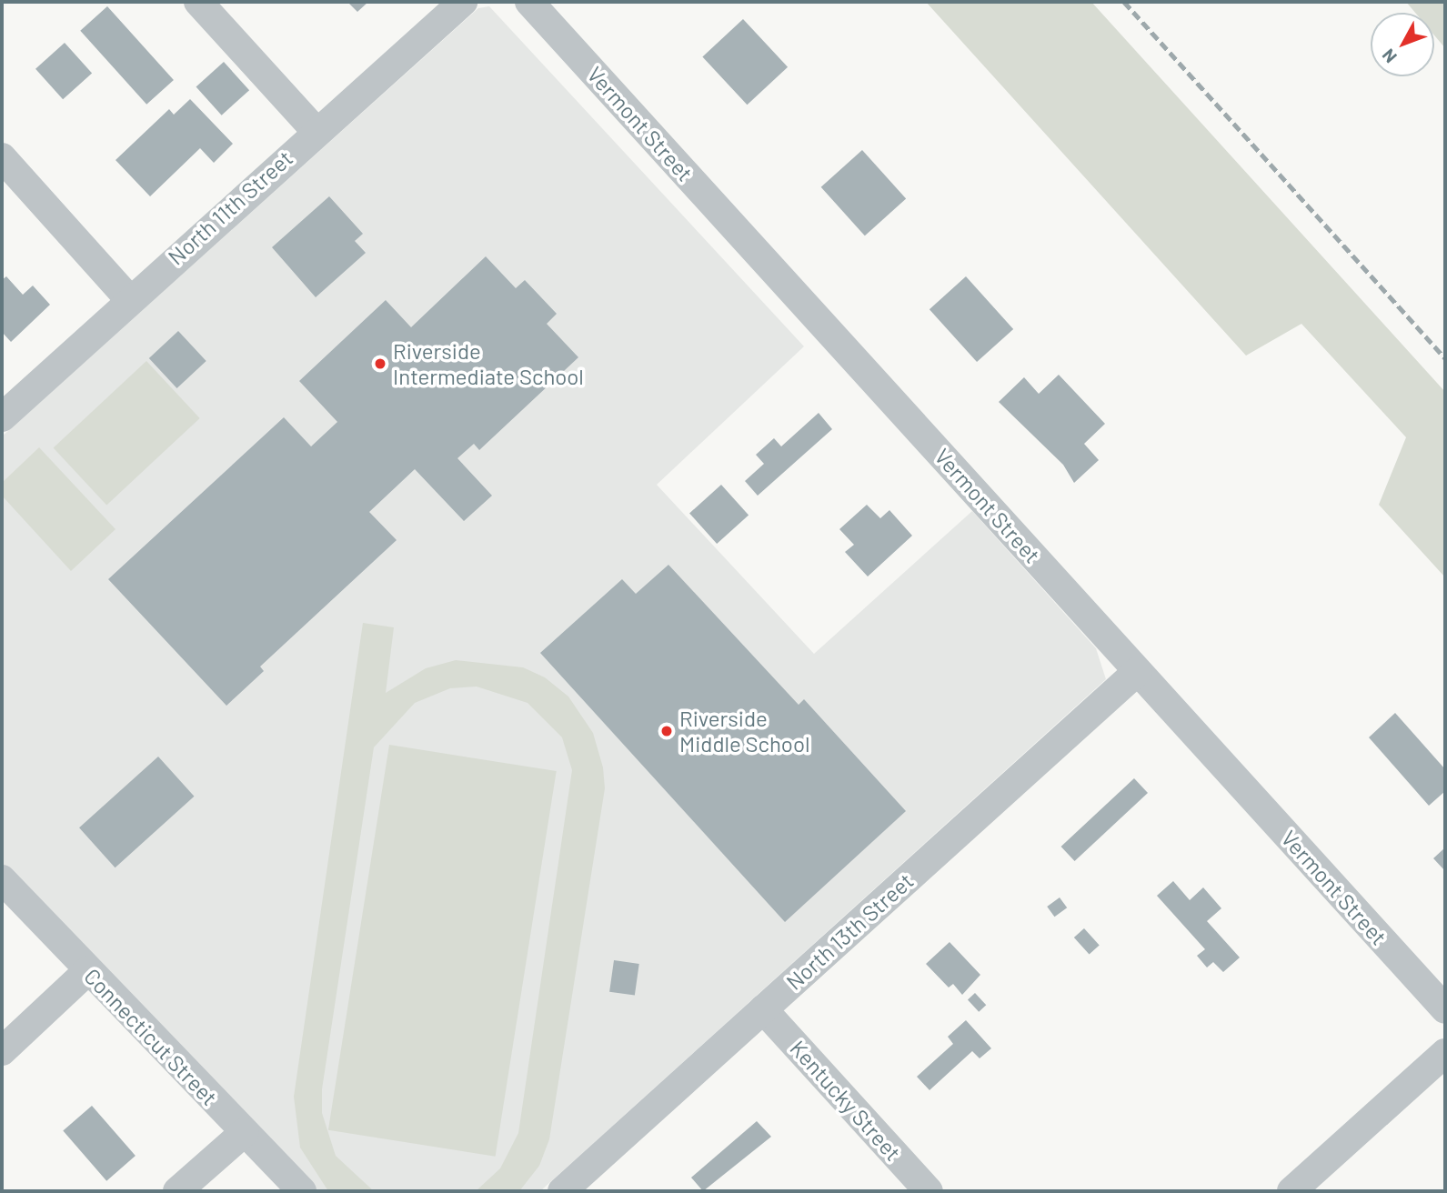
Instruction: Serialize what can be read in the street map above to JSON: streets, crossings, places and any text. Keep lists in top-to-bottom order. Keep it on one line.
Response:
{"streets":{"street":["Vermont Street","North 11th Street","North 13th Street","Connecticut Street","Kentucky Street"]},"crossings":[["Vermont Street","North 13th Street"],["North 13th Street","Kentucky Street"]],"places":["Riverside Intermediate School","Riverside Middle School"],"north":"bottom left"}
